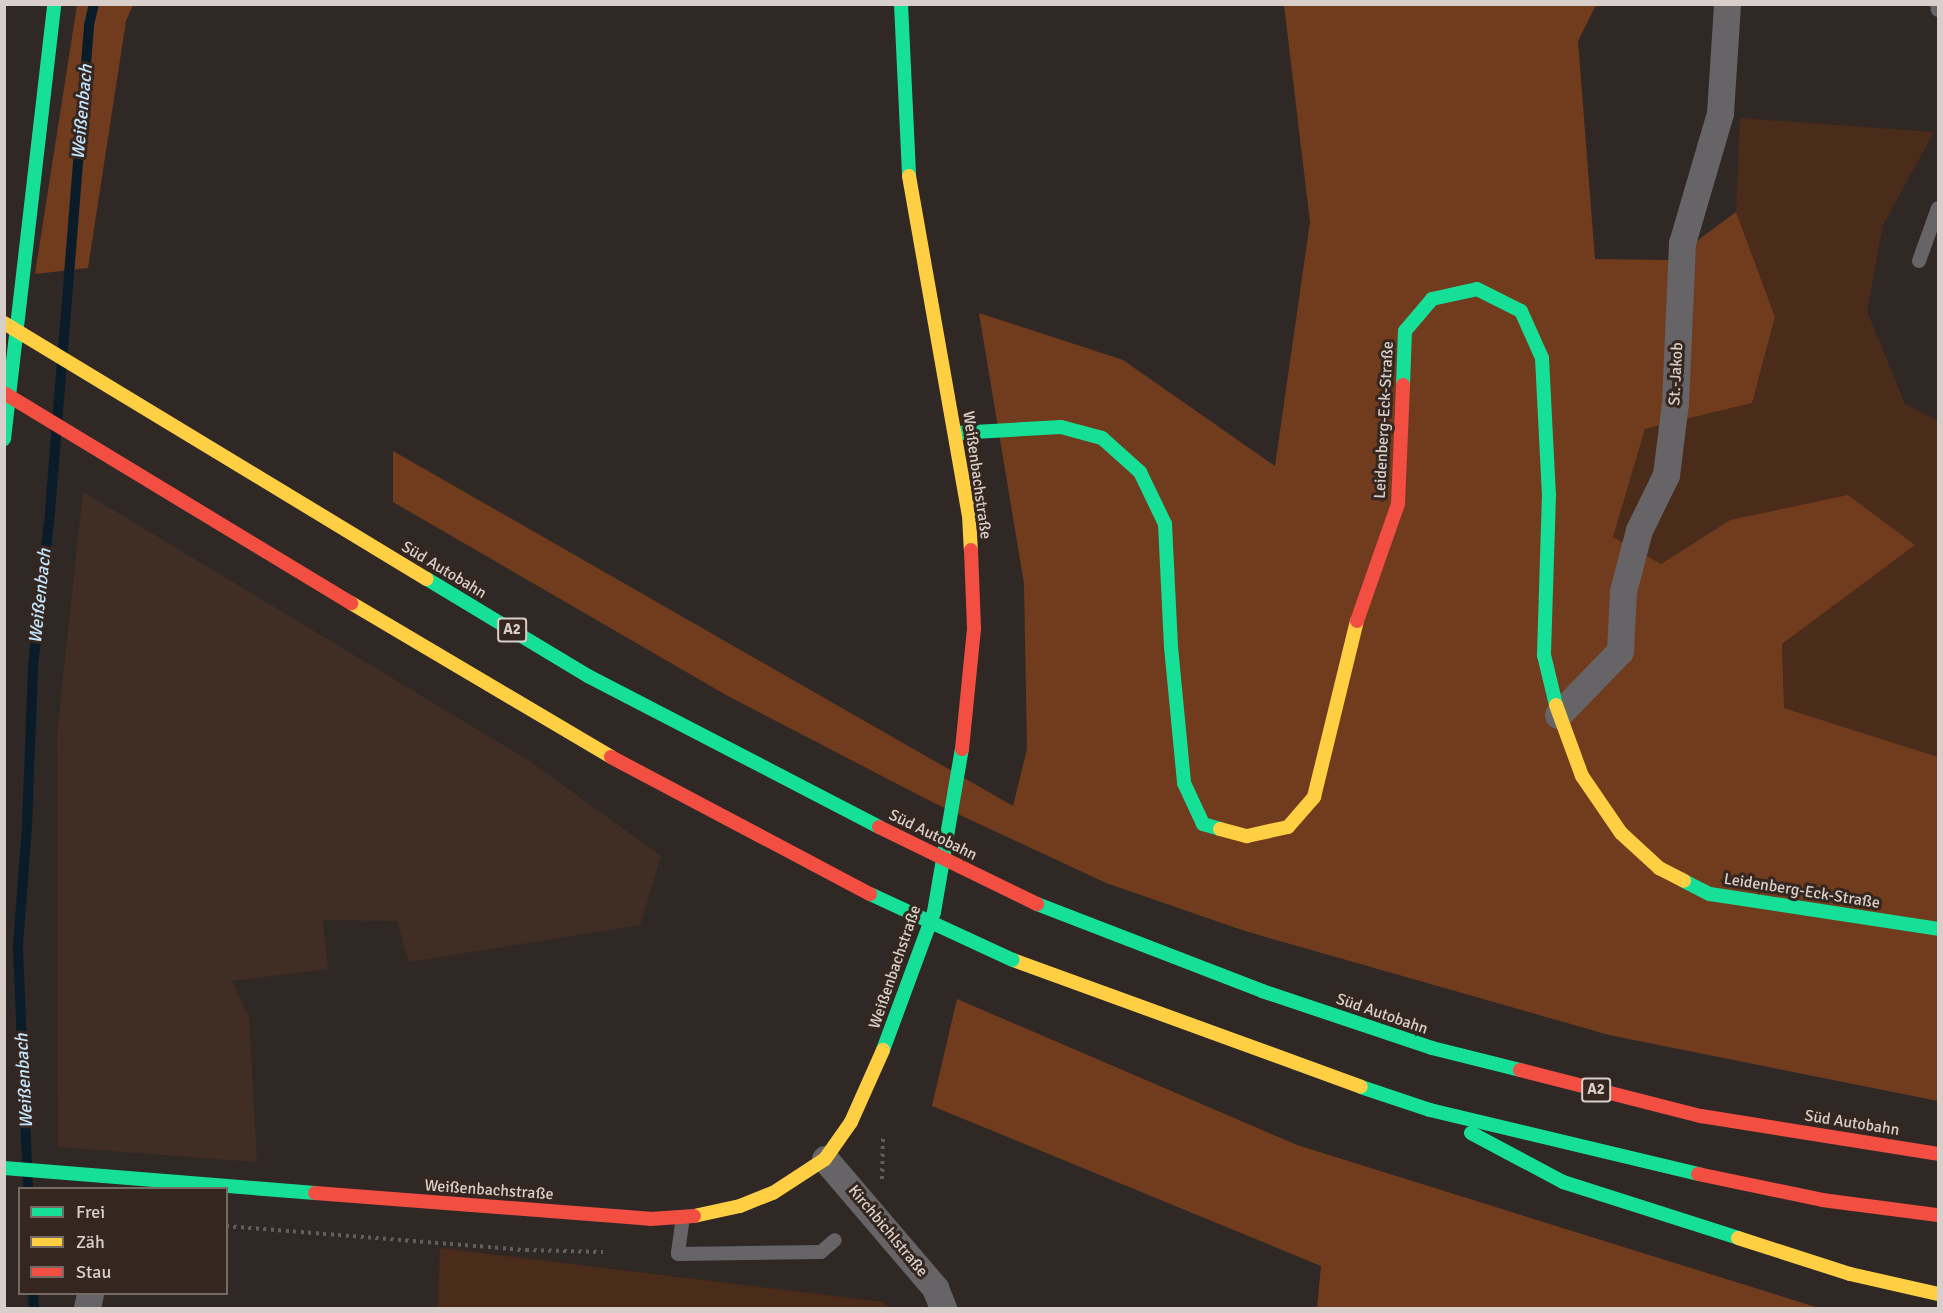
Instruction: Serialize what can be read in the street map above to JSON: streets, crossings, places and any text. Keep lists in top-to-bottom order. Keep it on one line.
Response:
{"streets":{"main road":["Leidenberg-Eck-Straße","Weißenbachstraße","Süd Autobahn","A2"],"street":["St.-Jakob","Kirchbichlstraße"]},"crossings":[["St.-Jakob","Leidenberg-Eck-Straße"],["Leidenberg-Eck-Straße","Weißenbachstraße"],["Weißenbachstraße","Kirchbichlstraße"]],"water":["Weißenbach"],"legend":["Frei","Zäh","Stau"]}
